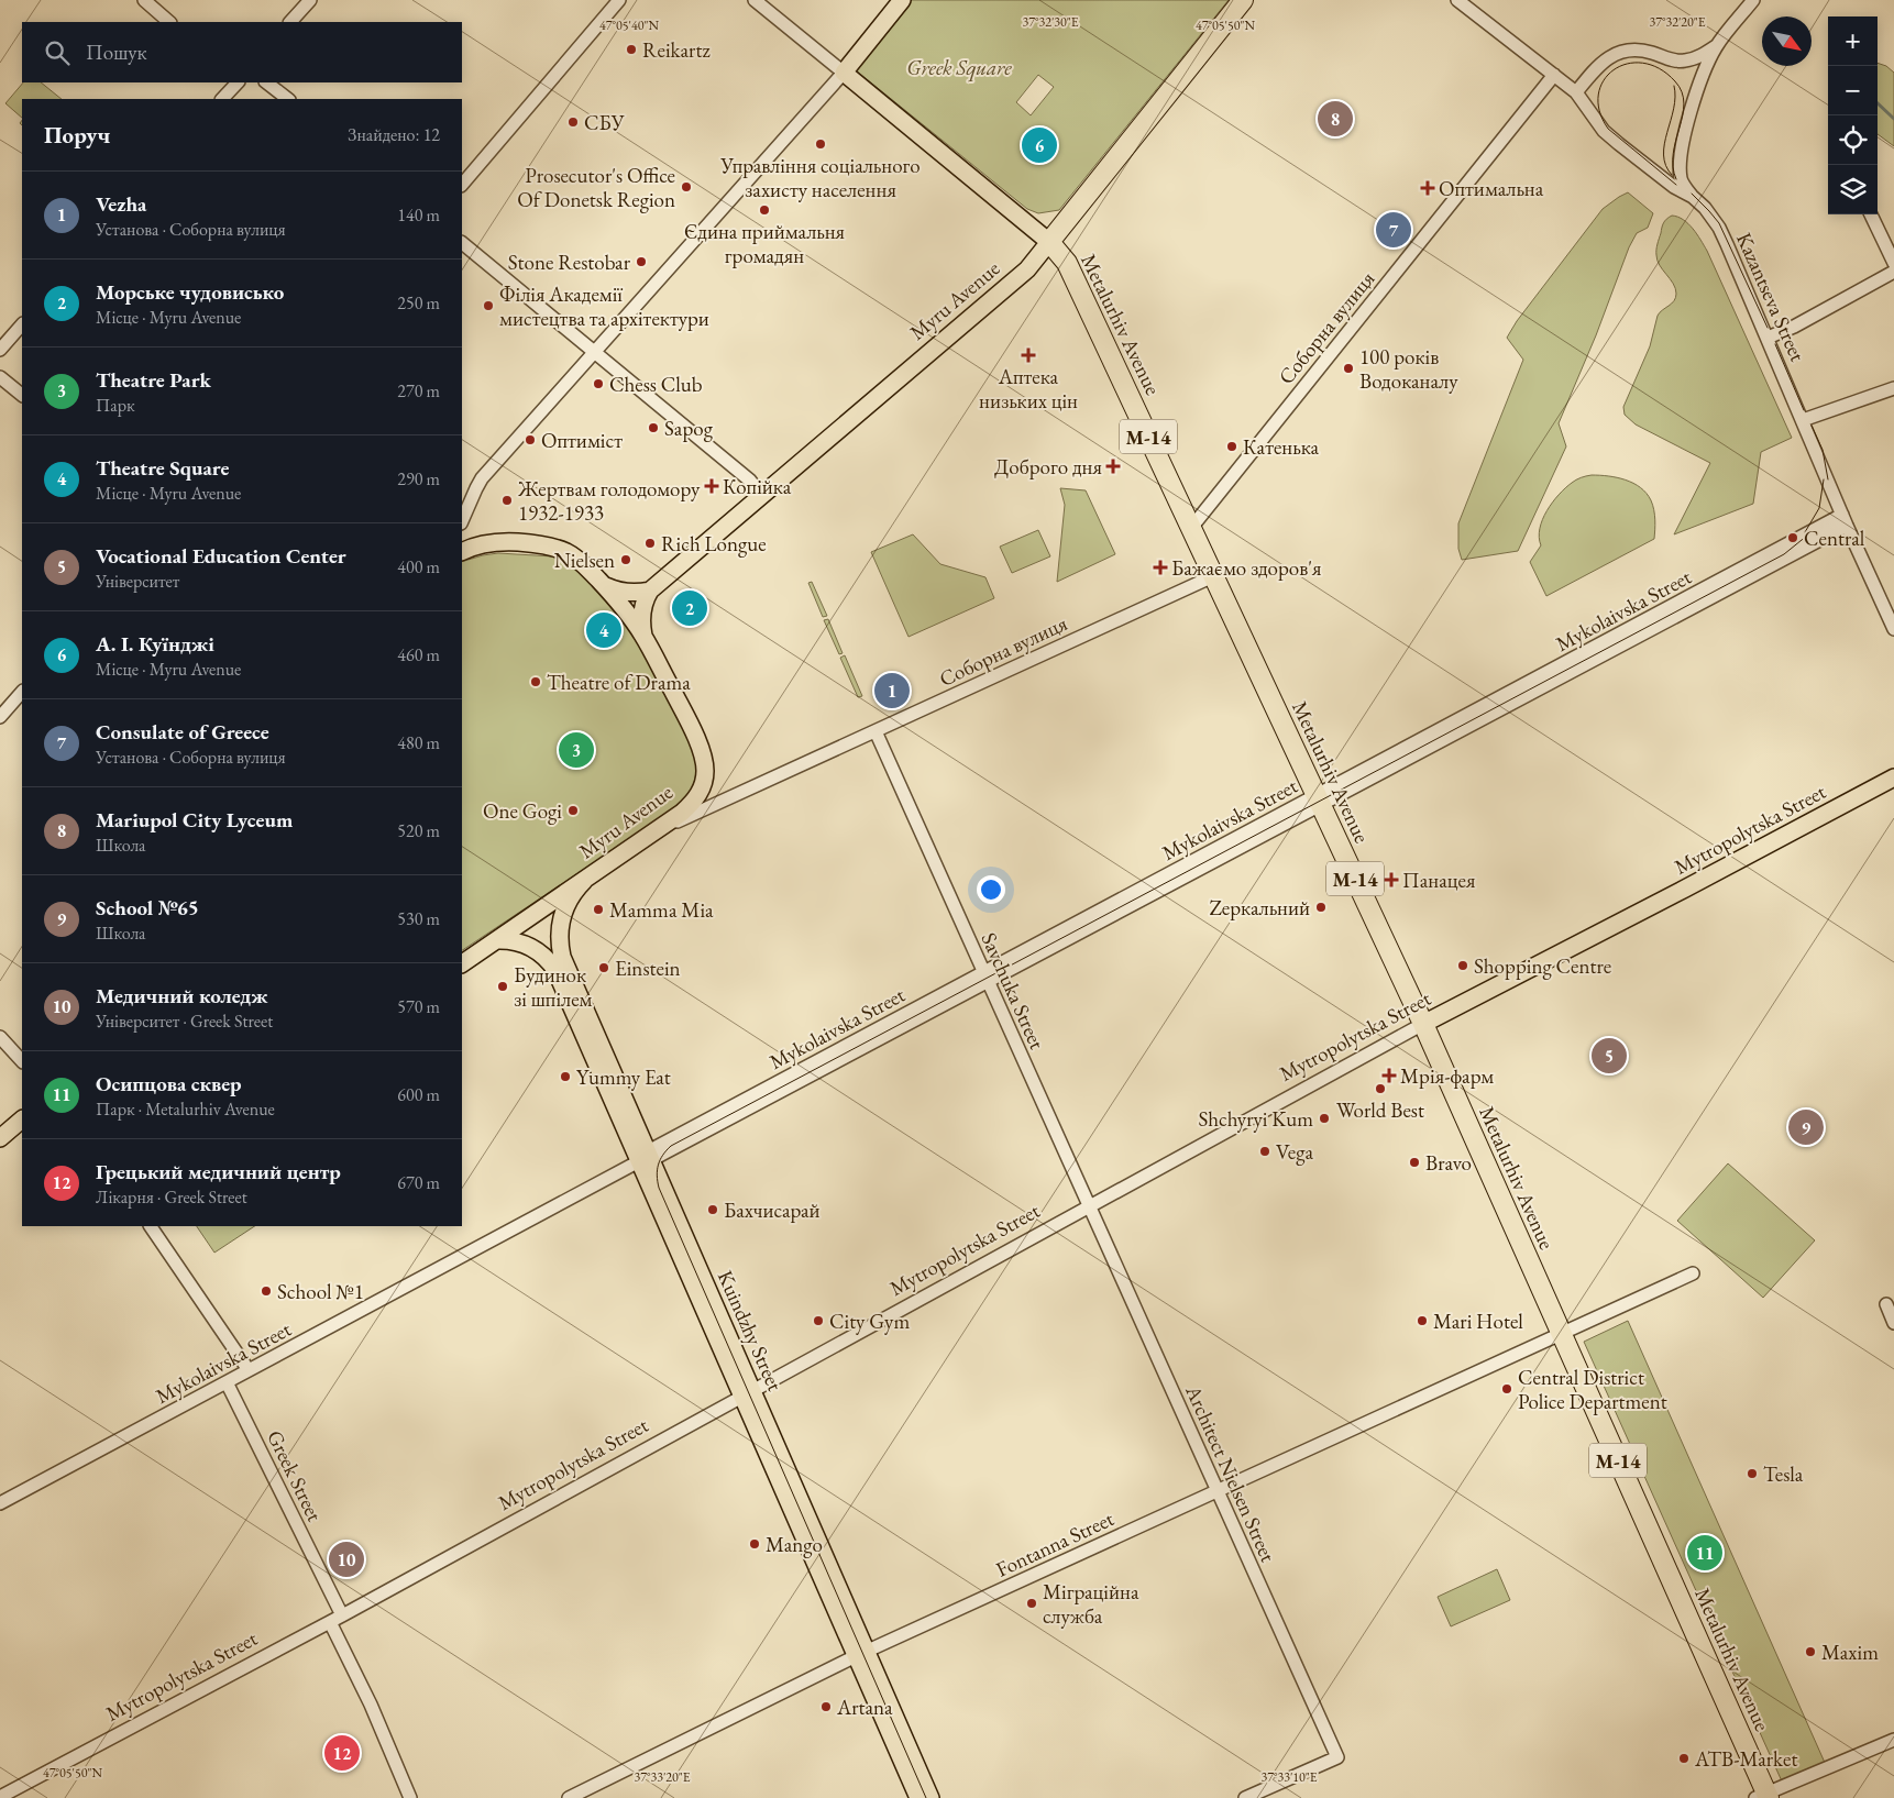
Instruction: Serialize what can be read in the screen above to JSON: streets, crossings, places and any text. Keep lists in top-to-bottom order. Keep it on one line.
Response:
{"streets":{"highway":["Myru Avenue","Metalurhiv Avenue","М-14"],"main road":["Mytropolytska Street","Kuindzhy Street"],"street":["Kazantseva Street","Соборна вулиця","Mykolaivska Street","Savchuka Street","Architect Nielsen Street","Greek Street","Fontanna Street"]},"crossings":[["Kazantseva Street","Соборна вулиця"],["Kazantseva Street","Mykolaivska Street"],["Myru Avenue","Metalurhiv Avenue"],["Myru Avenue","Соборна вулиця"],["Myru Avenue","Kuindzhy Street"],["Metalurhiv Avenue","Соборна вулиця"],["Metalurhiv Avenue","Mykolaivska Street"],["Metalurhiv Avenue","Mytropolytska Street"],["Metalurhiv Avenue","Fontanna Street"],["Соборна вулиця","Savchuka Street"],["Mykolaivska Street","Savchuka Street"],["Mykolaivska Street","Kuindzhy Street"],["Mykolaivska Street","Greek Street"],["Mytropolytska Street","Savchuka Street"],["Mytropolytska Street","Kuindzhy Street"],["Mytropolytska Street","Architect Nielsen Street"],["Mytropolytska Street","Greek Street"],["Savchuka Street","Architect Nielsen Street"],["Kuindzhy Street","Fontanna Street"],["Architect Nielsen Street","Fontanna Street"]],"parks":["Greek Square"],"places":{"other":["Reikartz","СБУ","Управління соціального захисту населення","Prosecutor's Office Of Donetsk Region","Єдина приймальня громадян","Stone Restobar","Філія Академії мистецтва та архітектури","100 років Водоканалу","Chess Club","Sapog","Оптиміст","Катенька","Жертвам голодомору 1932-1933","Central","Rich Longue","Nielsen","Theatre of Drama","One Gogi","Zеркальний","Mamma Mia","Shopping Centre","Einstein","Будинок зі шпілем","Yummy Eat","World Best","Shchyryi Kum","Vega","Bravo","Бахчисарай","School №1","City Gym","Mari Hotel","Central District Police Department","Tesla","Mango","Міграційна служба","Maxim","Artana","ATB-Market"],"health":["Оптимальна","Аптека низьких цін","Доброго дня","Копійка","Бажаємо здоров'я","Панацея","Мрія-фарм"]},"north":"bottom right","page":{"map_buttons":["+","−"],"search":"Пошук","pins":["8","6","7","2","4","1","3","5","9","11","10","12"],"heading":["Поруч","Знайдено: 12"],"list":[{"mark":"1","name":"Vezha","note":"Установа · Соборна вулиця","value":"140 m"},{"mark":"2","name":"Морське чудовисько","note":"Місце · Myru Avenue","value":"250 m"},{"mark":"3","name":"Theatre Park","note":"Парк","value":"270 m"},{"mark":"4","name":"Theatre Square","note":"Місце · Myru Avenue","value":"290 m"},{"mark":"5","name":"Vocational Education Center","note":"Університет","value":"400 m"},{"mark":"6","name":"А. І. Куїнджі","note":"Місце · Myru Avenue","value":"460 m"},{"mark":"7","name":"Consulate of Greece","note":"Установа · Соборна вулиця","value":"480 m"},{"mark":"8","name":"Mariupol City Lyceum","note":"Школа","value":"520 m"},{"mark":"9","name":"School №65","note":"Школа","value":"530 m"},{"mark":"10","name":"Медичний коледж","note":"Університет · Greek Street","value":"570 m"},{"mark":"11","name":"Осипцова сквер","note":"Парк · Metalurhiv Avenue","value":"600 m"},{"mark":"12","name":"Грецький медичний центр","note":"Лікарня · Greek Street","value":"670 m"}]},"coordinates":["37°32'30\"E","37°32'20\"E","47°05'40\"N","47°05'50\"N","37°33'20\"E","37°33'10\"E"]}
